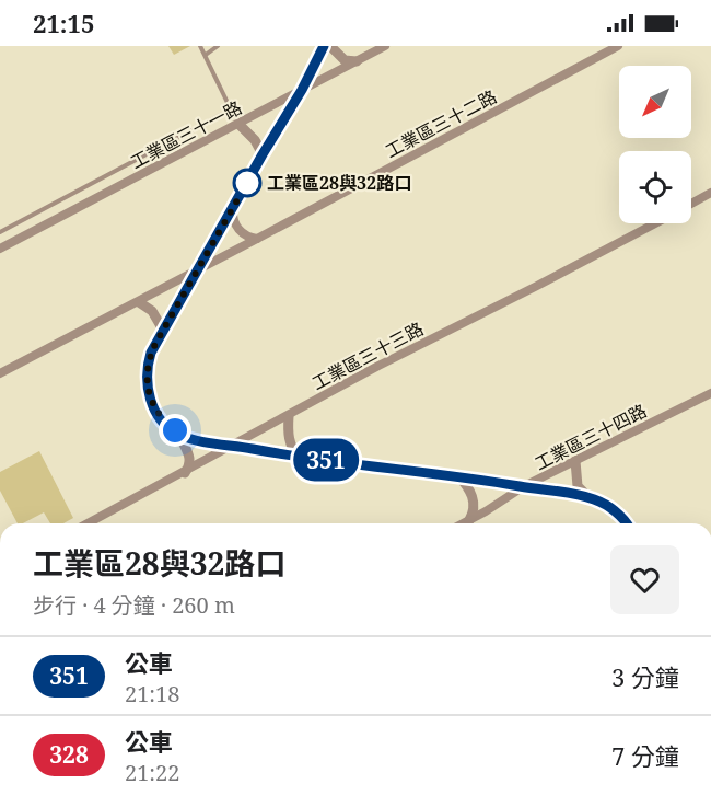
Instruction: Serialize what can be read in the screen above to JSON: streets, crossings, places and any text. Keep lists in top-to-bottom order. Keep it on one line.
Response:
{"streets":{"street":["工業區三十二路","工業區三十一路","工業區三十三路","工業區三十四路"]},"places":["工業區28與32路口"],"lines":["bus line 351"],"north":"bottom left","page":{"status":"21:15","on_map":"351","heading":["工業區28與32路口","步行 · 4 分鐘 · 260 m"],"list":[{"mark":"351","name":"公車","note":"21:18","value":"3 分鐘"},{"mark":"328","name":"公車","note":"21:22","value":"7 分鐘"}]}}
